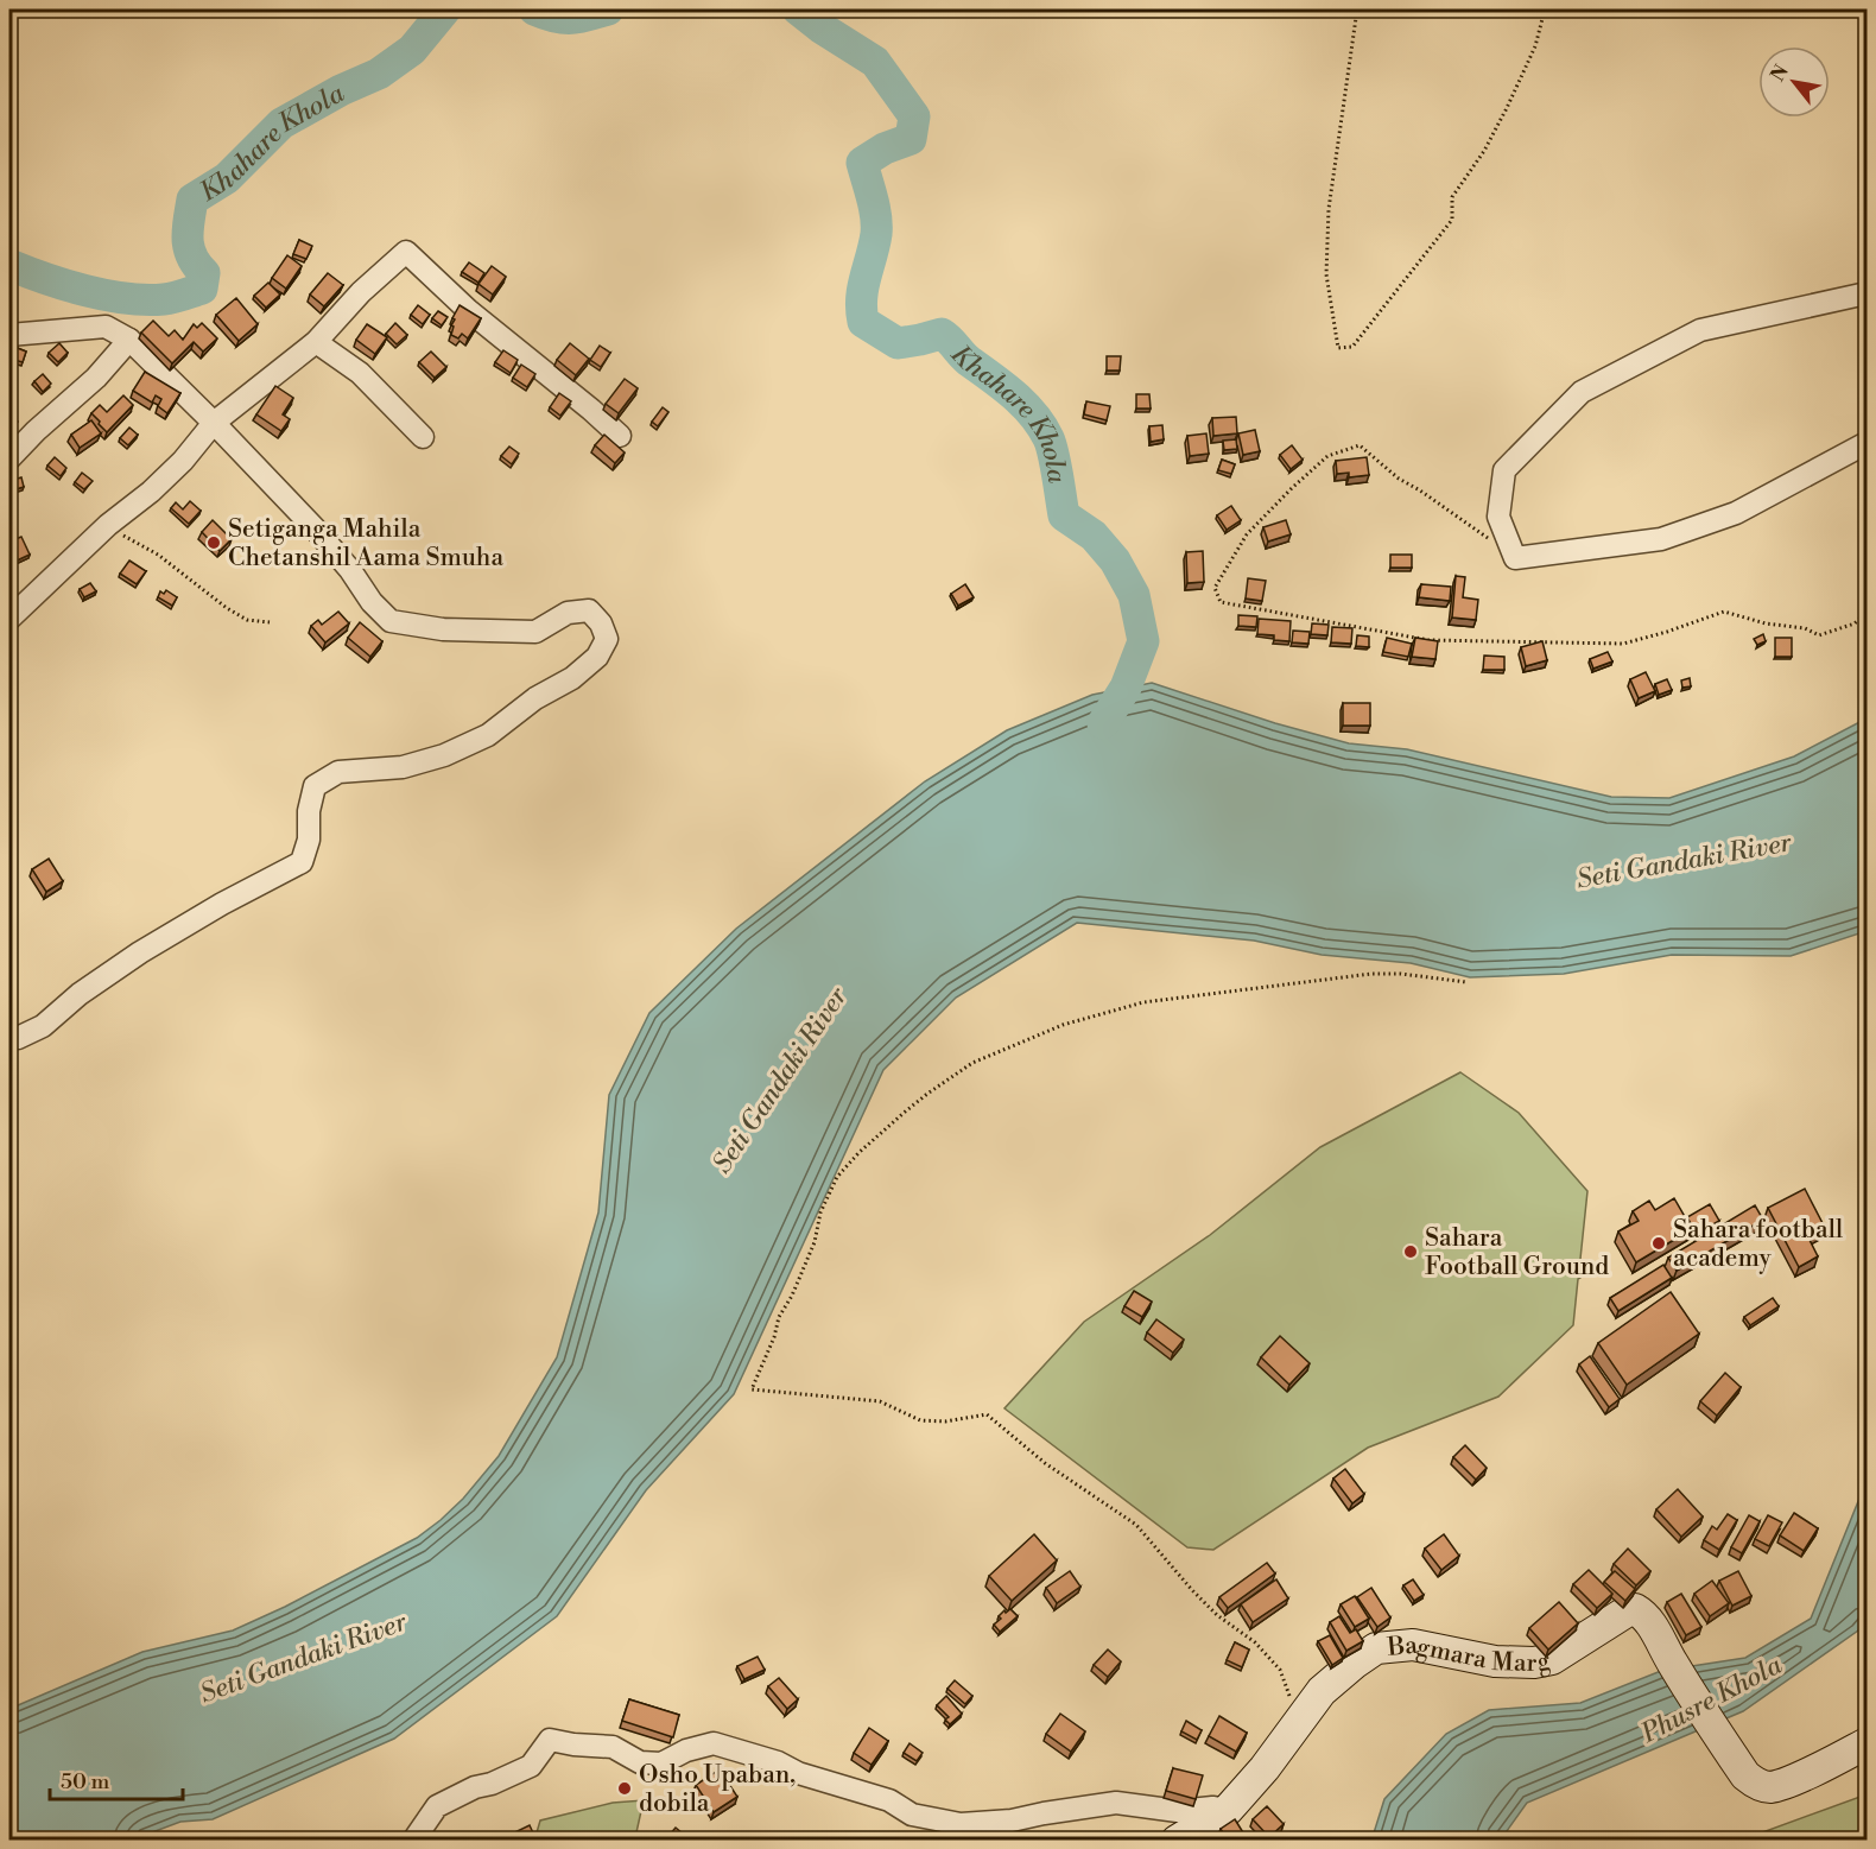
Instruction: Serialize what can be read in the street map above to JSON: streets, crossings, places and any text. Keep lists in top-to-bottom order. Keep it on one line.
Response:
{"streets":{"main road":["Bagmara Marg"]},"water":["Khahare Khola","Seti Gandaki River","Phusre Khola"],"places":["Setiganga Mahila Chetanshil Aama Smuha","Sahara football academy","Sahara Football Ground","Osho Upaban, dobila"],"scale_bar":"50 m","north":"top left"}
